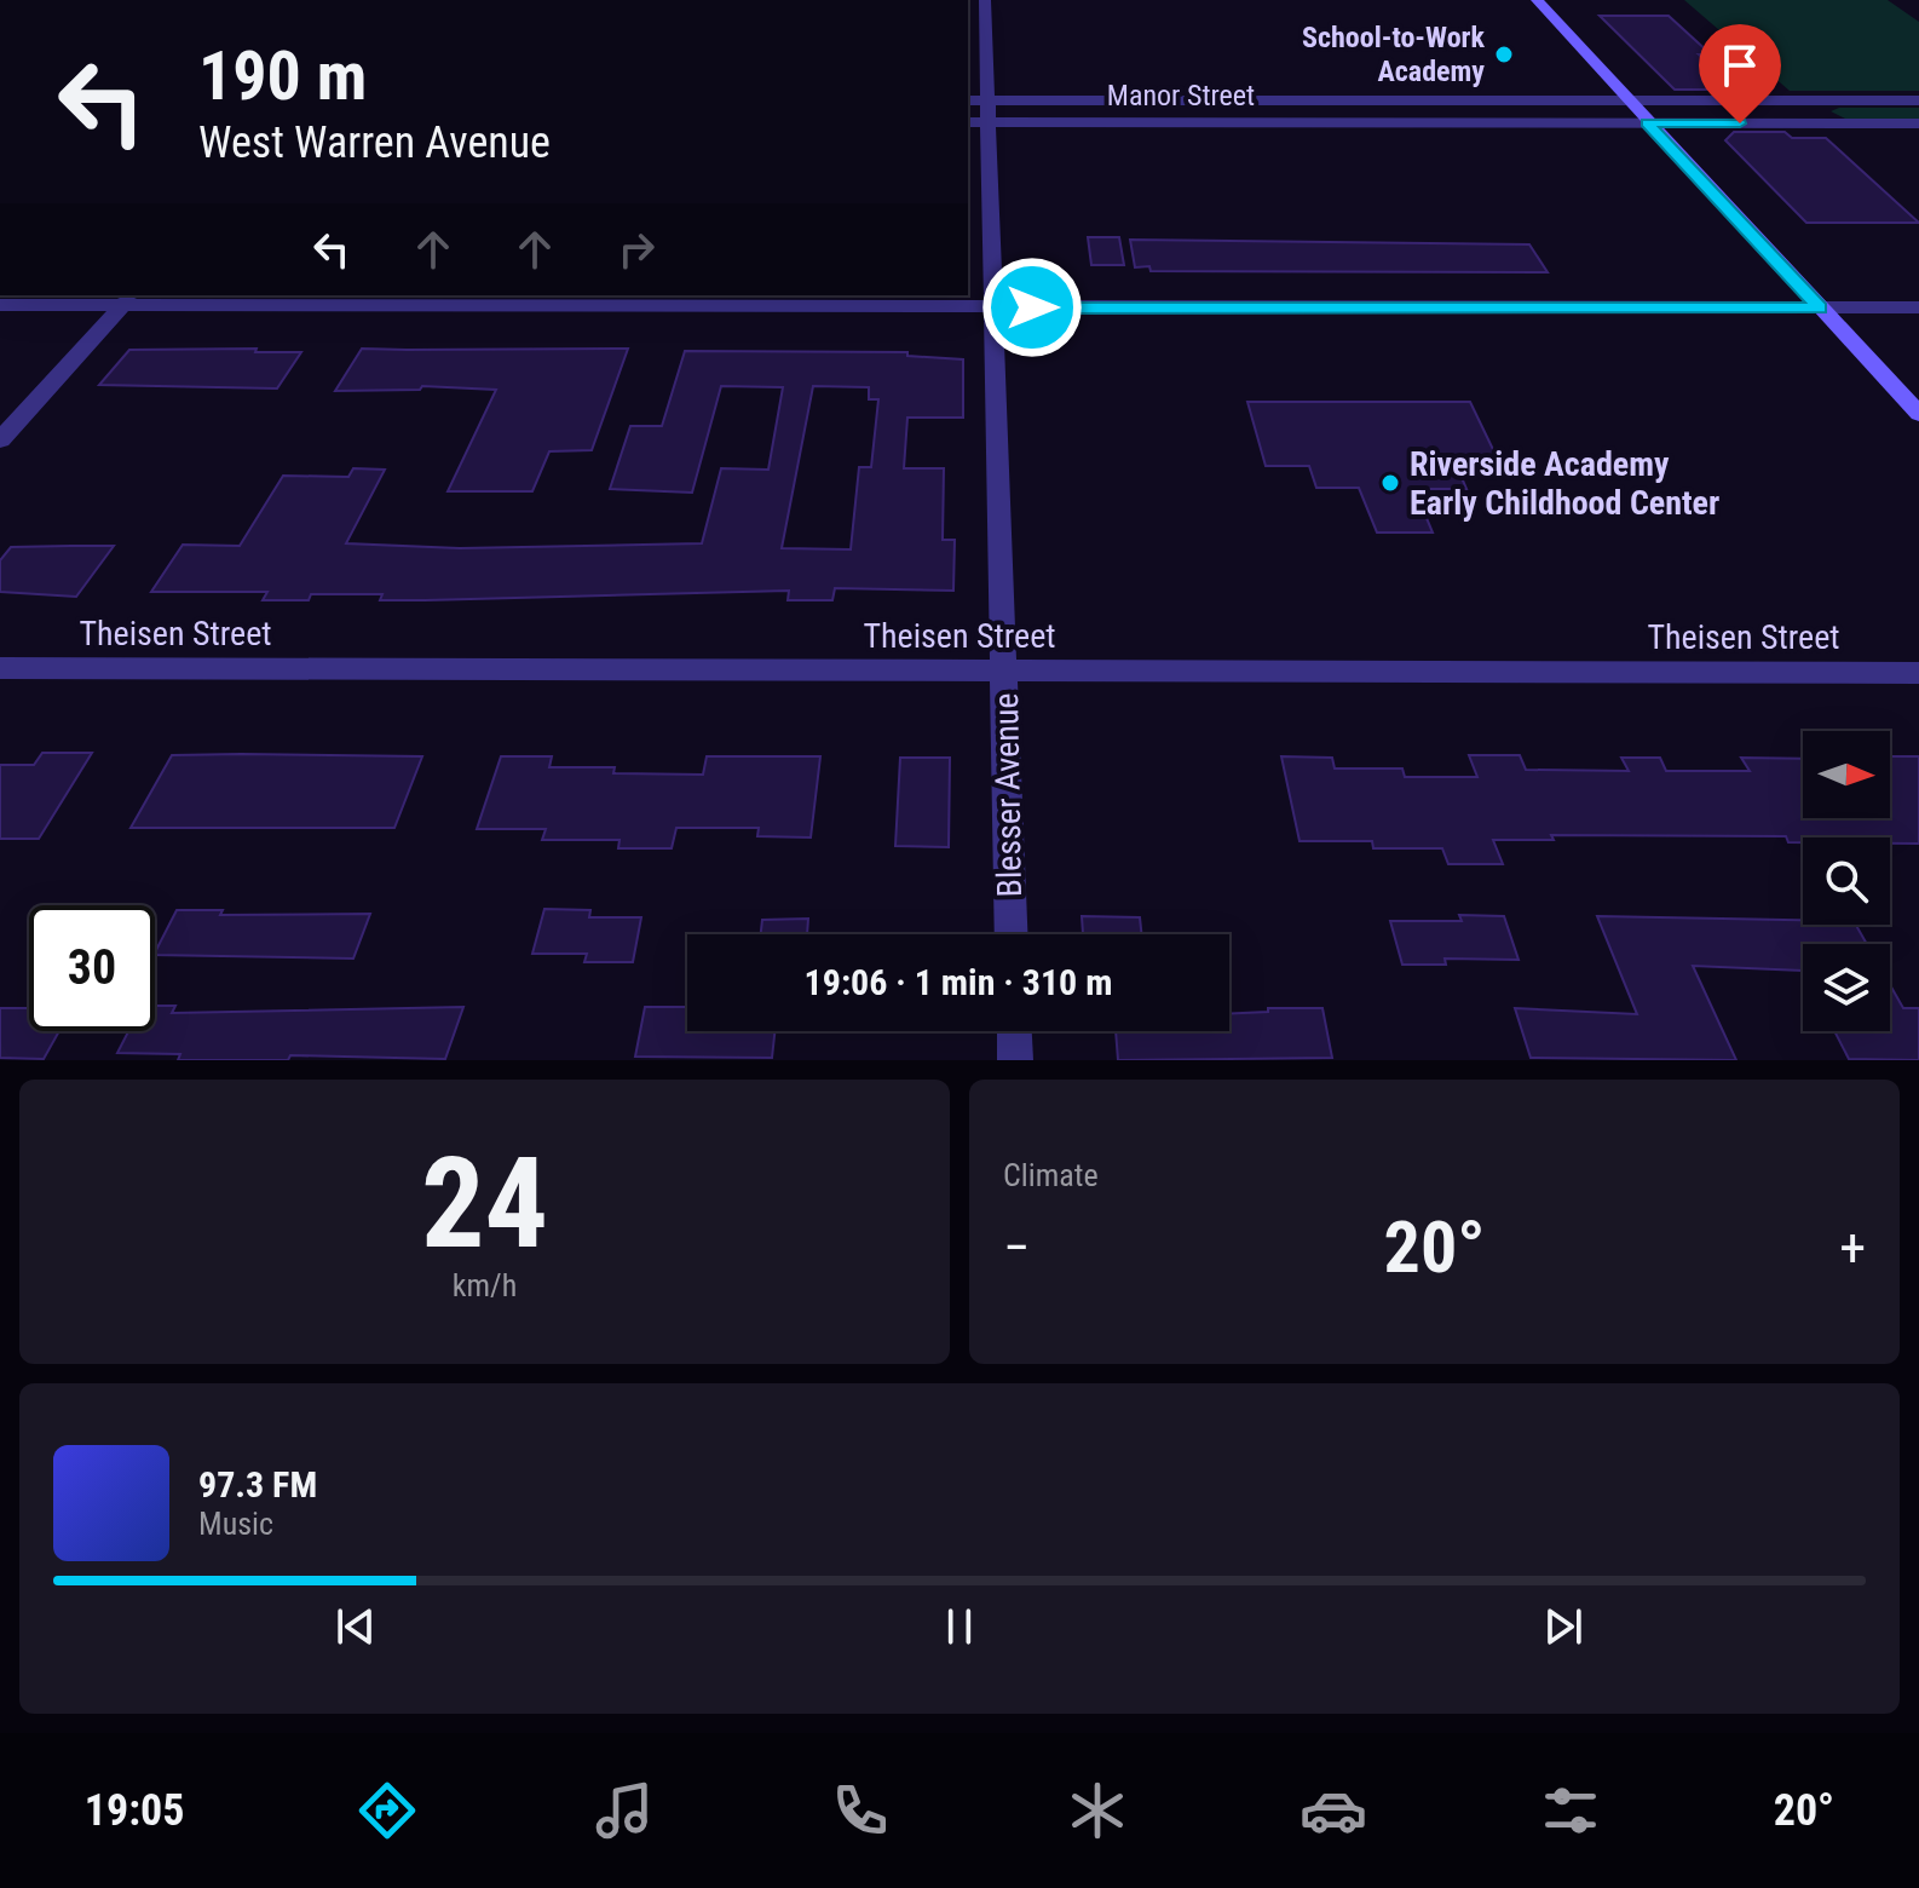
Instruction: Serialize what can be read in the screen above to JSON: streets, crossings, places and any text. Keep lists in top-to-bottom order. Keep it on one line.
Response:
{"streets":{"street":["Manor Street","Theisen Street","Blesser Avenue"]},"crossings":[["Manor Street","Blesser Avenue"],["Theisen Street","Blesser Avenue"]],"places":["School-to-Work Academy","Riverside Academy Early Childhood Center"],"north":"right","page":{"turn":["190 m","West Warren Avenue"],"limit":"30","trip":"19:06 · 1 min · 310 m","tile":[["24","km/h"],"Climate"],"heat":["−","20°","+"],"song":["97.3 FM","Music"],"tabs":["19:05","20°"]}}
